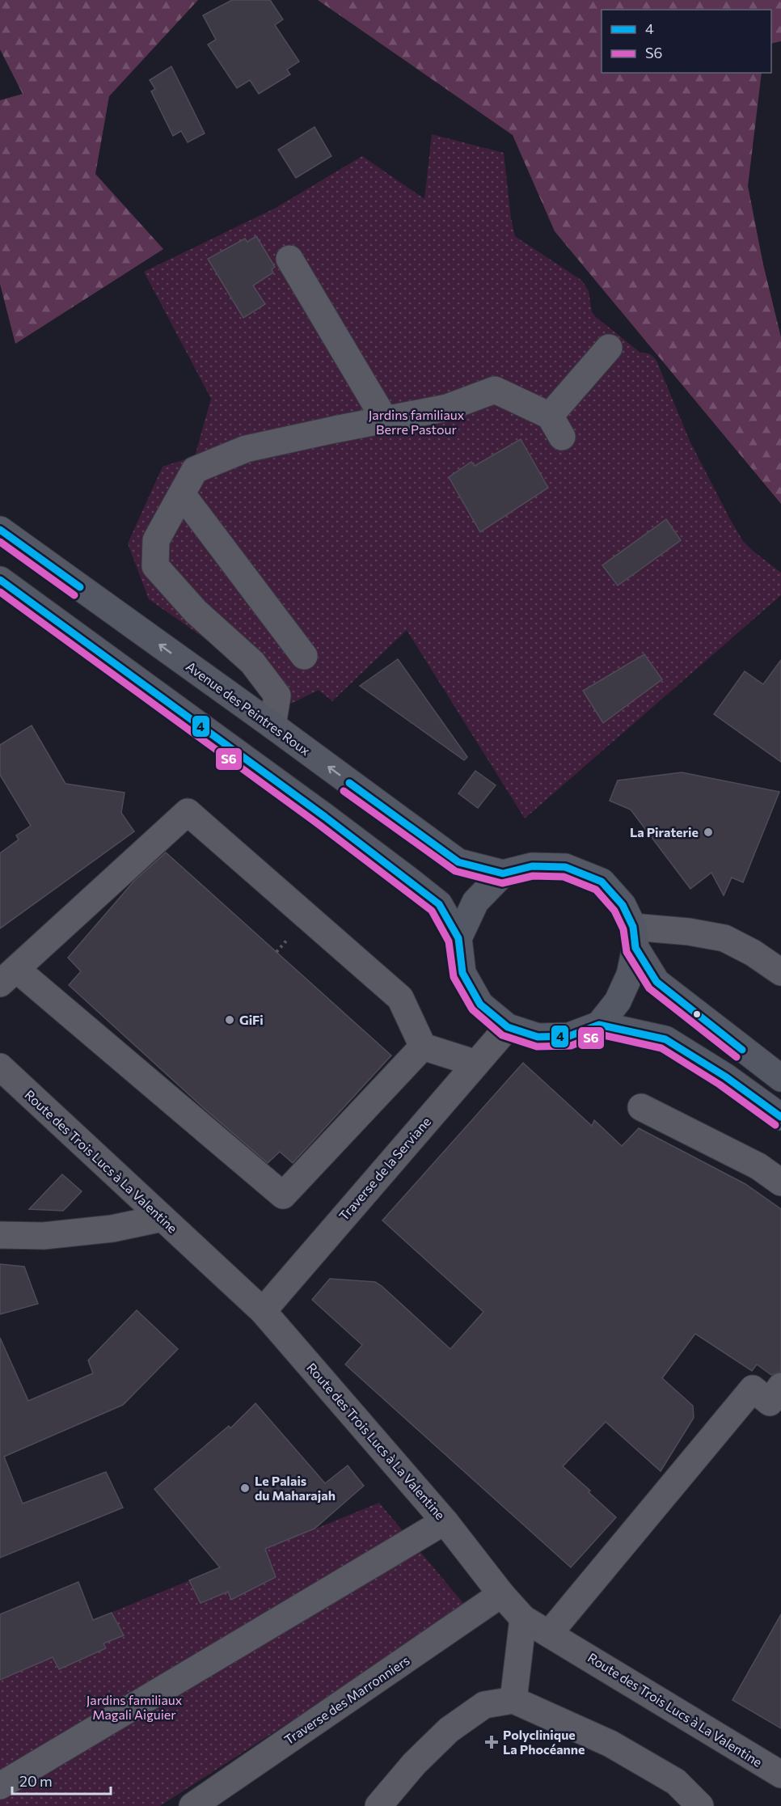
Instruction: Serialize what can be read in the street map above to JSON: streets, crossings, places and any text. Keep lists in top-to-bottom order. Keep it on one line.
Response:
{"streets":{"main road":["Avenue des Peintres Roux"],"street":["Route des Trois Lucs à La Valentine","Traverse de la Serviane","Traverse des Marronniers"]},"crossings":[["Route des Trois Lucs à La Valentine","Traverse de la Serviane"],["Route des Trois Lucs à La Valentine","Traverse des Marronniers"]],"parks":["Jardins familiaux Berre Pastour","Jardins familiaux Magali Aiguier"],"places":{"other":["La Piraterie","GiFi","Le Palais du Maharajah"],"health":["Polyclinique La Phocéanne"]},"lines":["transit line 4","transit line S6"],"legend":["4","S6"],"scale_bar":"20 m"}
